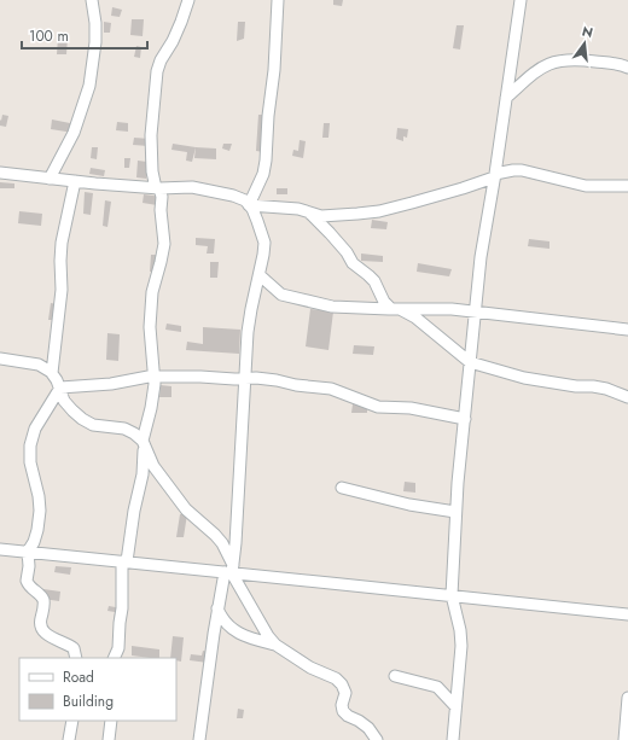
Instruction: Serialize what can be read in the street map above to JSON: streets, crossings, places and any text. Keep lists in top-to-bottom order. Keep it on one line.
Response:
{"legend":["Road","Building"],"scale_bar":"100 m","north":"top"}
